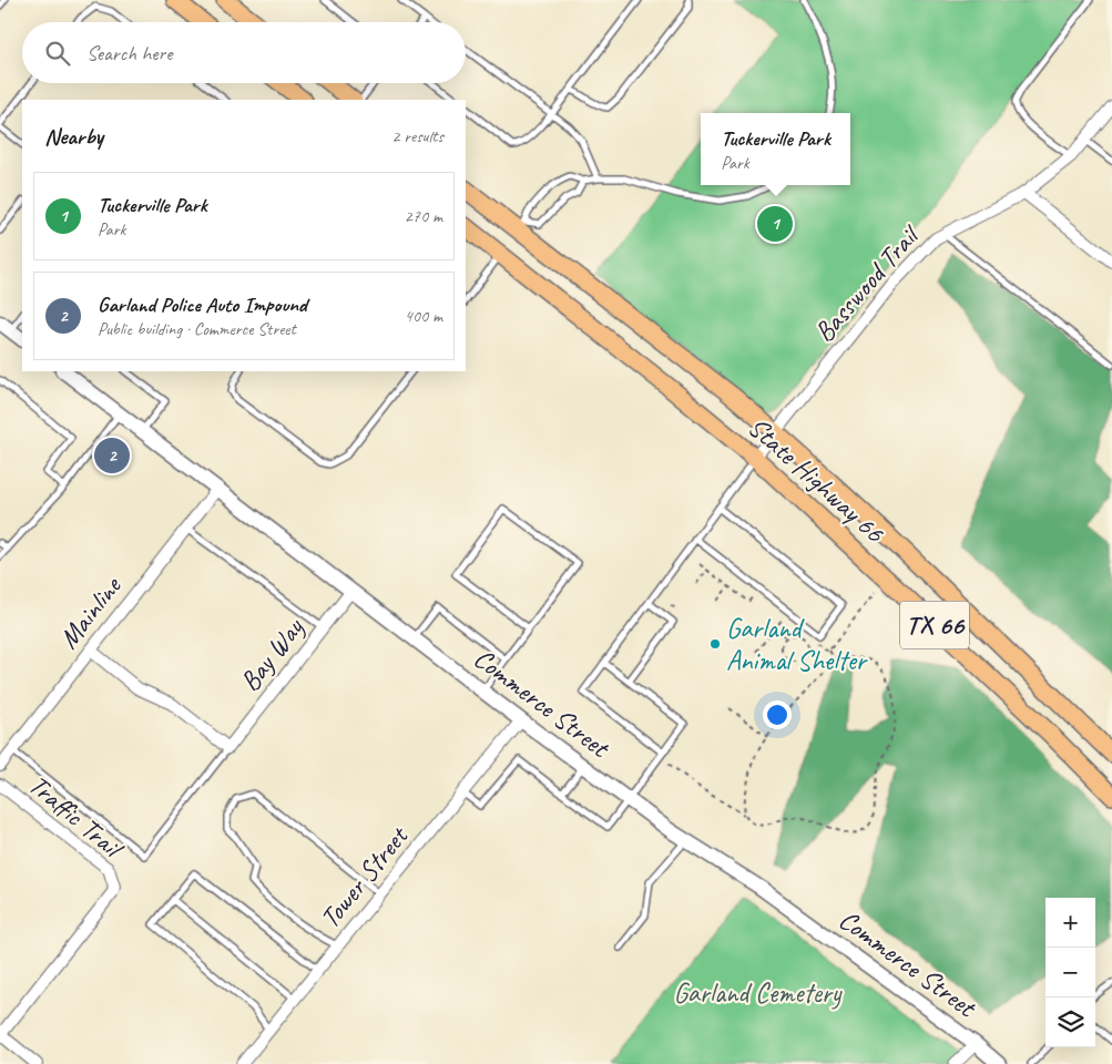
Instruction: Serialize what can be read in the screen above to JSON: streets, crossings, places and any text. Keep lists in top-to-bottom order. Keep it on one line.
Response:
{"streets":{"main road":["State Highway 66","TX 66"],"street":["Basswood Trail","Mainline","Bay Way","Commerce Street","Traffic Trail","Tower Street"]},"crossings":[["Basswood Trail","State Highway 66"],["Mainline","Commerce Street"],["Bay Way","Commerce Street"],["Commerce Street","Tower Street"]],"parks":["Garland Cemetery"],"places":["Garland Animal Shelter"],"page":{"search":"Search here","heading":["Nearby","2 results"],"popup":["Tuckerville Park","Park"],"list":[{"mark":"1","name":"Tuckerville Park","note":"Park","value":"270 m"},{"mark":"2","name":"Garland Police Auto Impound","note":"Public building · Commerce Street","value":"400 m"}],"pins":["1","2"],"map_buttons":["+","−"]}}
